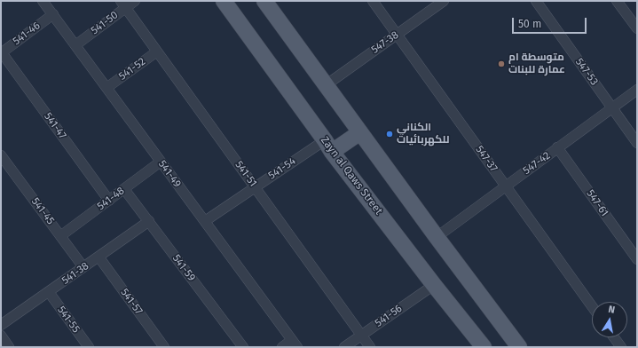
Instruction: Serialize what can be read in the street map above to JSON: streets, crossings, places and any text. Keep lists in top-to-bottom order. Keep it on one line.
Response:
{"streets":{"main road":["Zayn al Qaws Street"],"street":["541-50","541-46","547-38","541-52","547-53","541-47","547-37","547-42","541-54","541-49","541-51","541-48","547-61","541-45","541-59","541-38","541-57","541-56","541-55"]},"crossings":[["541-50","541-49"],["541-50","541-51"],["541-46","541-47"],["541-46","541-49"],["547-38","547-37"],["541-52","541-49"],["541-52","541-51"],["547-53","547-42"],["541-47","541-48"],["547-37","547-42"],["547-42","547-61"],["541-54","541-49"],["541-54","541-51"],["541-54","Zayn al Qaws Street"],["541-49","541-48"],["541-51","541-56"],["Zayn al Qaws Street","541-56"],["541-48","541-45"],["541-48","541-59"],["541-45","541-38"],["541-59","541-38"],["541-38","541-57"],["541-38","541-55"]],"places":["متوسطة ام عمارة للبنات","الكناني للكهربائيات"],"scale_bar":"50 m","north":"top"}
